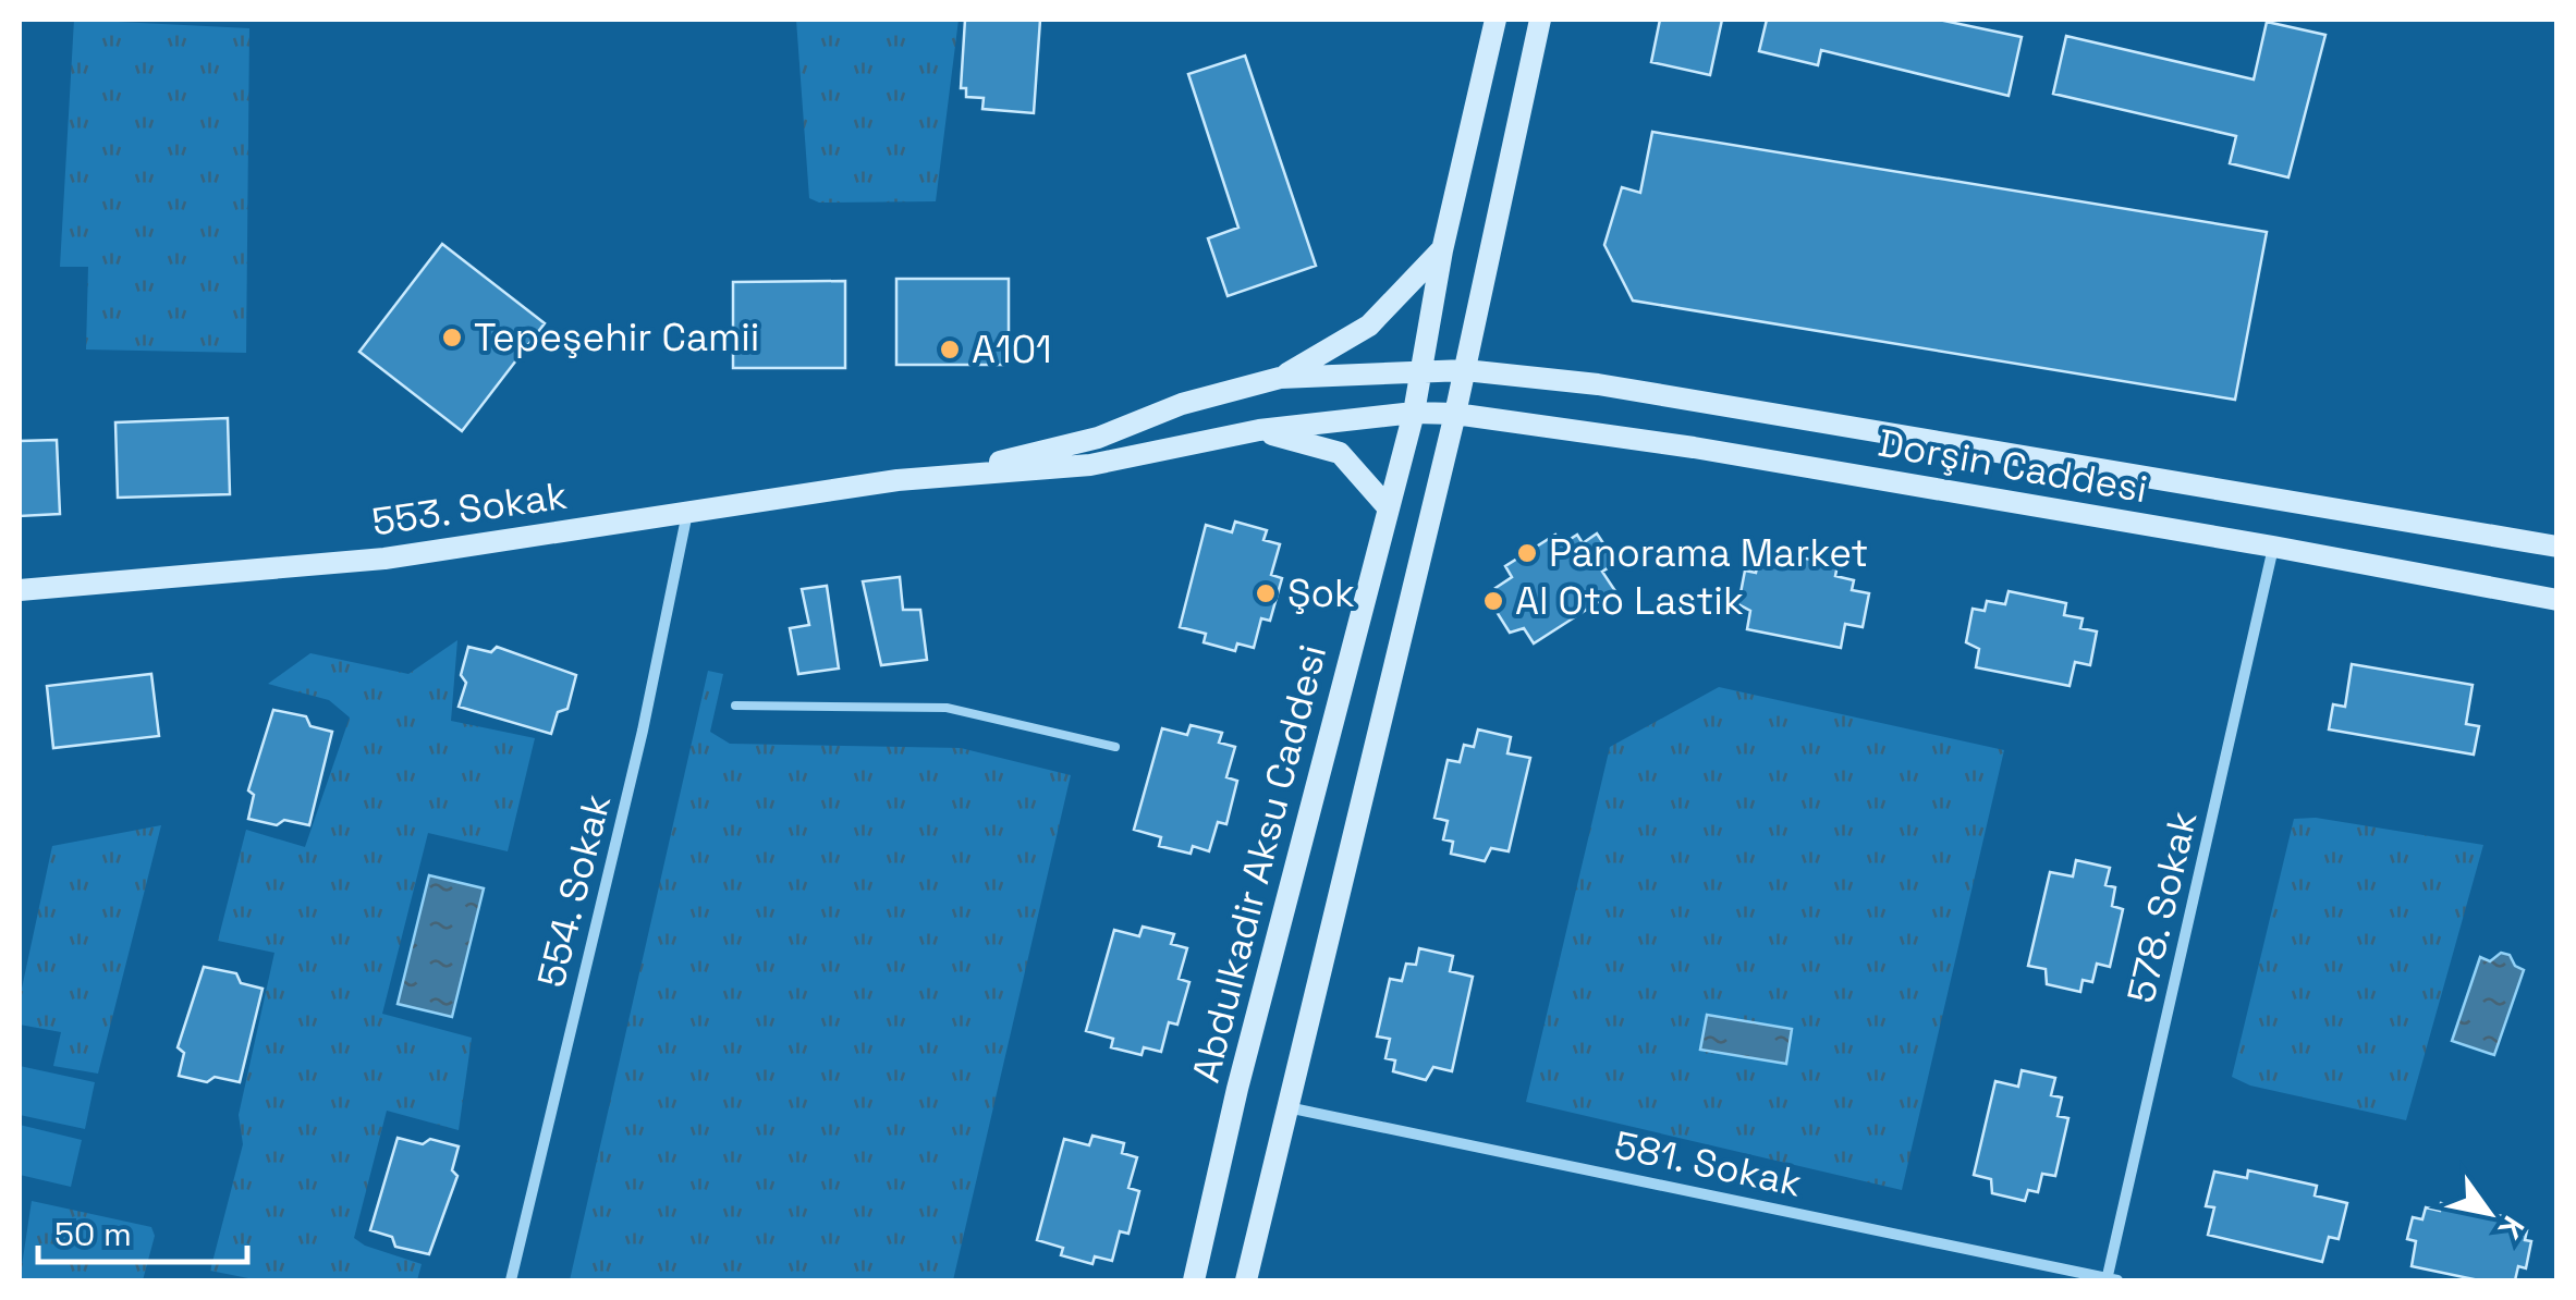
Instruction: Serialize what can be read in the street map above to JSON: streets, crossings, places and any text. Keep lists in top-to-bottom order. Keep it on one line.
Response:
{"streets":{"main road":["Dorşin Caddesi","553. Sokak","Abdulkadir Aksu Caddesi"],"street":["554. Sokak","578. Sokak","581. Sokak"]},"crossings":[["Dorşin Caddesi","553. Sokak"],["Dorşin Caddesi","Abdulkadir Aksu Caddesi"],["Dorşin Caddesi","578. Sokak"],["553. Sokak","554. Sokak"],["578. Sokak","581. Sokak"]],"places":["Tepeşehir Camii","A101","Panorama Market","Şok","Al Oto Lastik"],"scale_bar":"50 m","north":"bottom right"}
